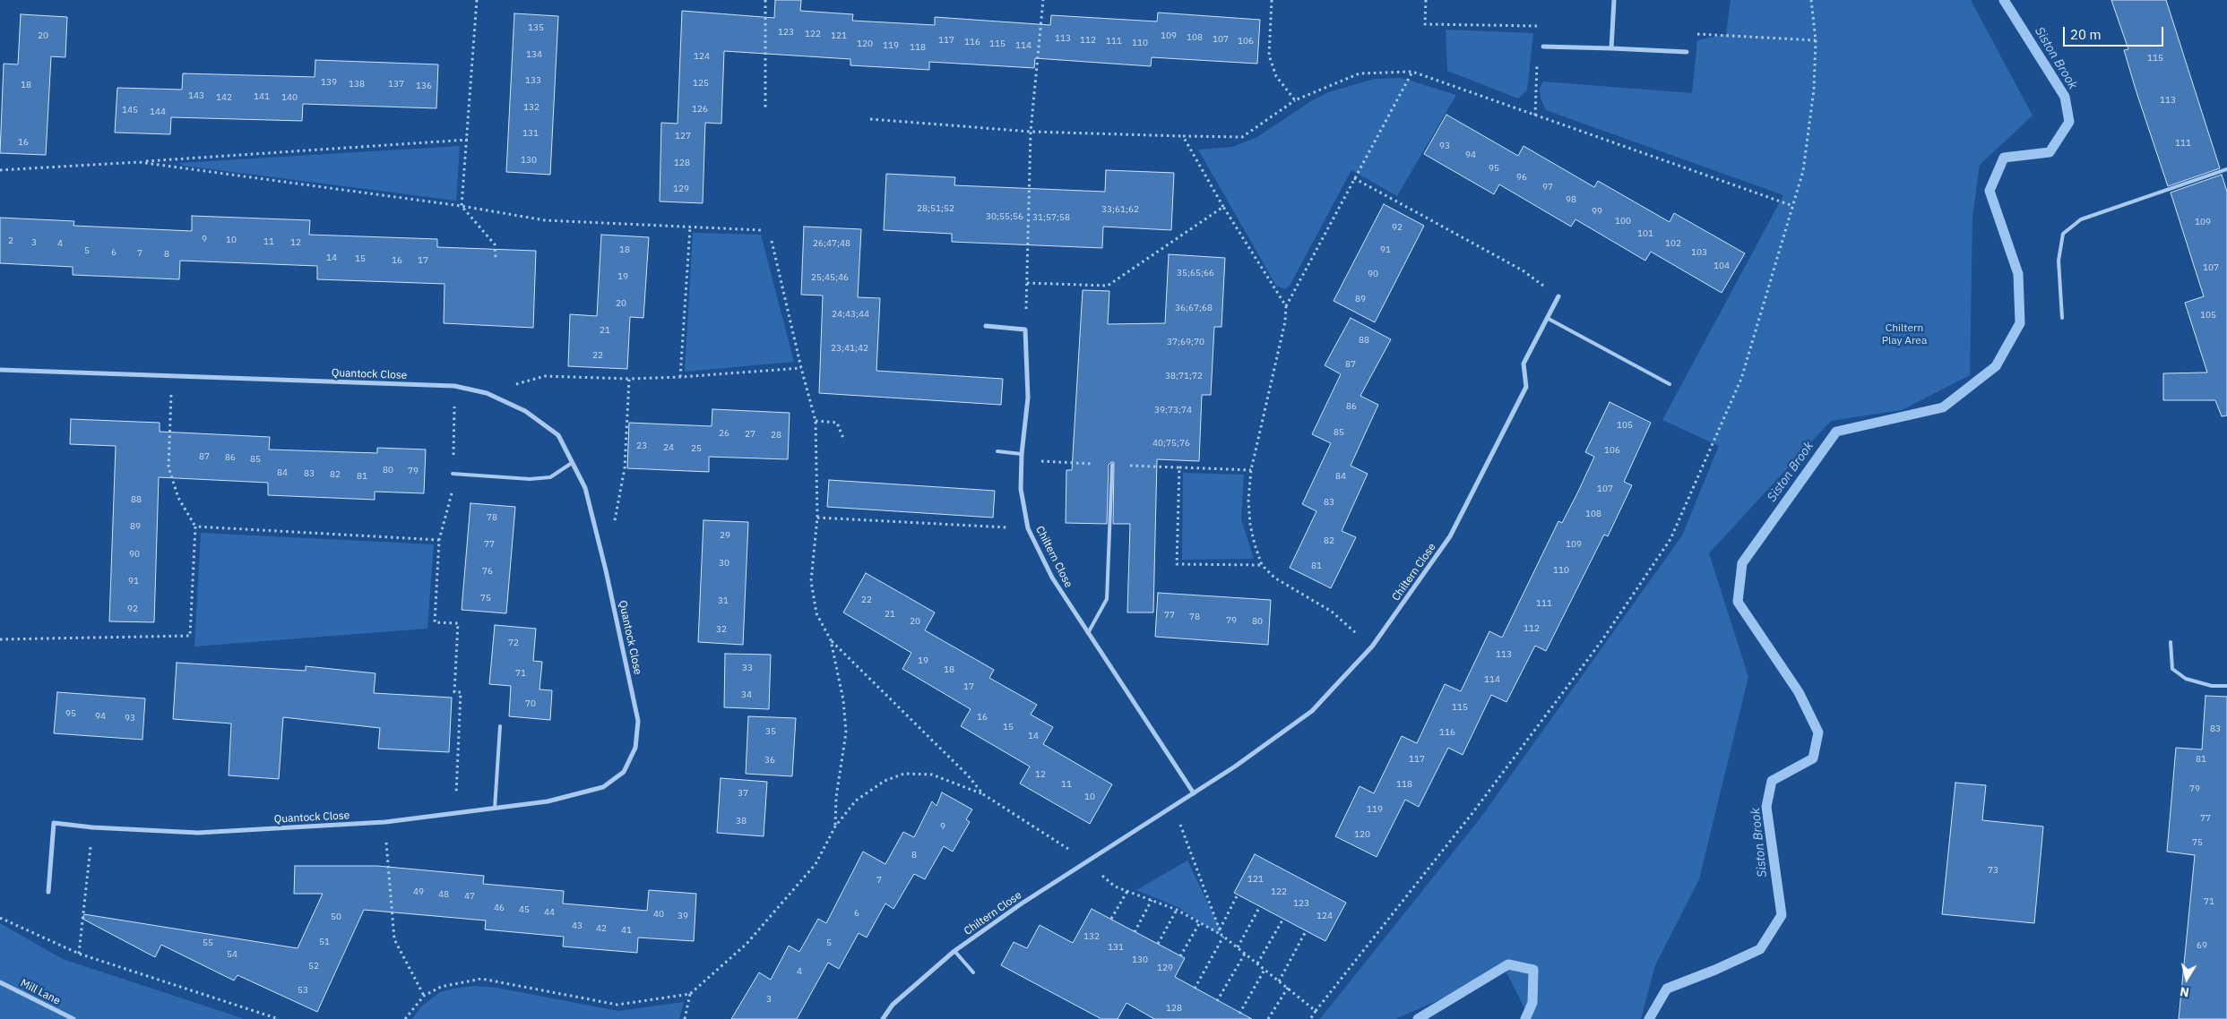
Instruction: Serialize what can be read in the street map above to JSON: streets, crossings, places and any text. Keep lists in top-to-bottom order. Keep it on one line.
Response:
{"streets":{"street":["Quantock Close","Chiltern Close","Mill Lane"]},"water":["Siston Brook"],"parks":["Chiltern Play Area"],"house_numbers":["135","123","122","20","121","109","108","113","107","117","112","111","106","116","110","120","115","119","114","118","134","124","115","133","139","125","138","137","18","136","143","141","142","140","113","132","126","145","144","131","127","16","111","93","94","130","128","95","96","97","129","98","28;51;52","33;61;62","99","30;55;56","31;57;58","100","109","92","101","9","10","2","11","3","12","4","26;47;48","102","18","91","5","6","103","7","8","14","15","16","17","104","107","35;65;66","90","19","25;45;46","89","20","36;67;68","24;43;44","105","21","88","37;69;70","23;41;42","22","87","38;71;72","86","39;73;74","105","85","26","27","28","40;75;76","23","24","25","106","87","86","85","80","79","84","83","82","81","84","107","88","83","108","78","89","29","82","77","109","90","30","81","110","76","91","75","22","31","111","92","21","77","78","79","20","80","112","32","72","113","19","33","18","71","114","17","34","70","115","95","94","16","93","15","83","35","116","14","117","81","36","12","11","118","79","37","10","119","77","38","9","120","75","8","73","121","7","49","122","48","47","71","123","46","45","44","6","40","39","124","50","43","42","41","132","51","55","5","69","131","54","130","52","129","4","53","3","128"],"scale_bar":"20 m","north":"bottom"}
